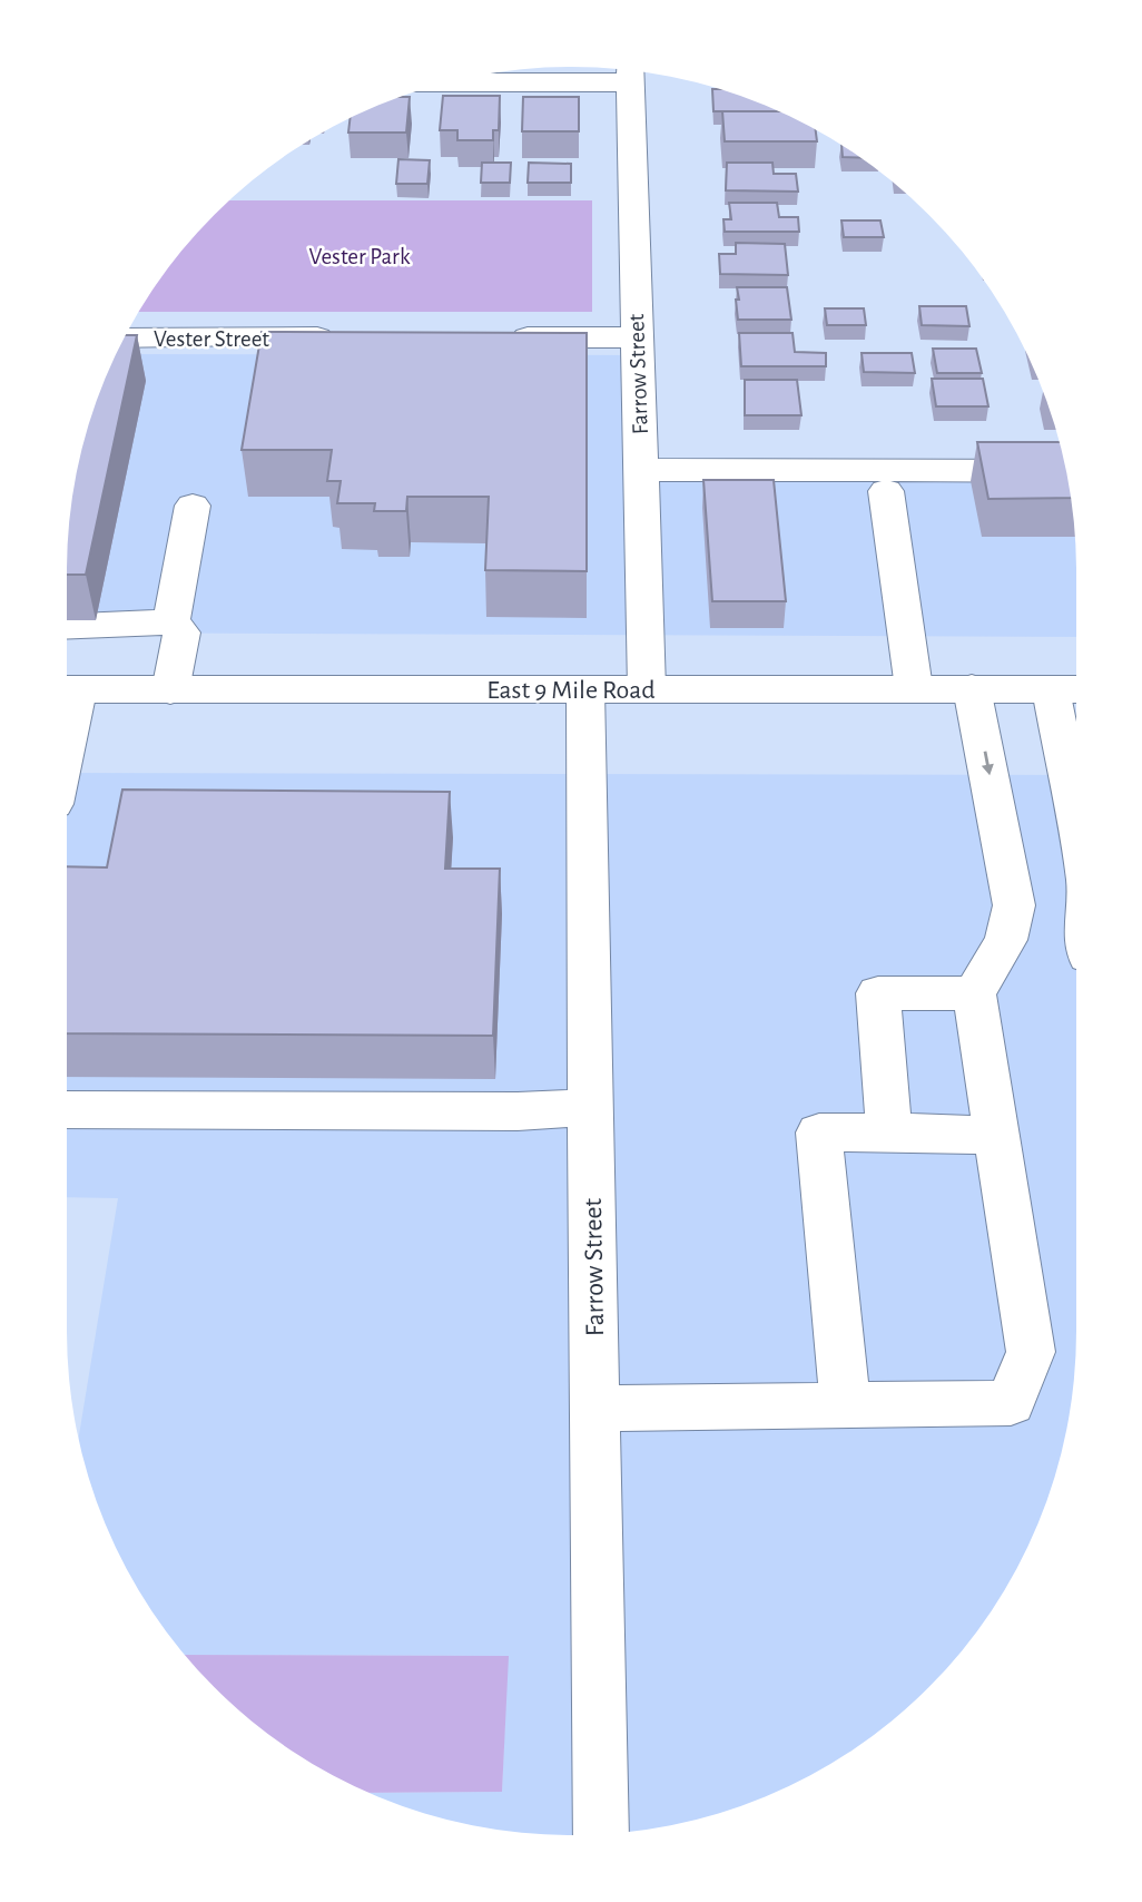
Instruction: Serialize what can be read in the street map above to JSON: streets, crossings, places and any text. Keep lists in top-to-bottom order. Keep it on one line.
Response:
{"streets":{"street":["Vester Street","Farrow Street","East 9 Mile Road"]},"crossings":[["Farrow Street","East 9 Mile Road"]],"parks":["Vester Park"]}
